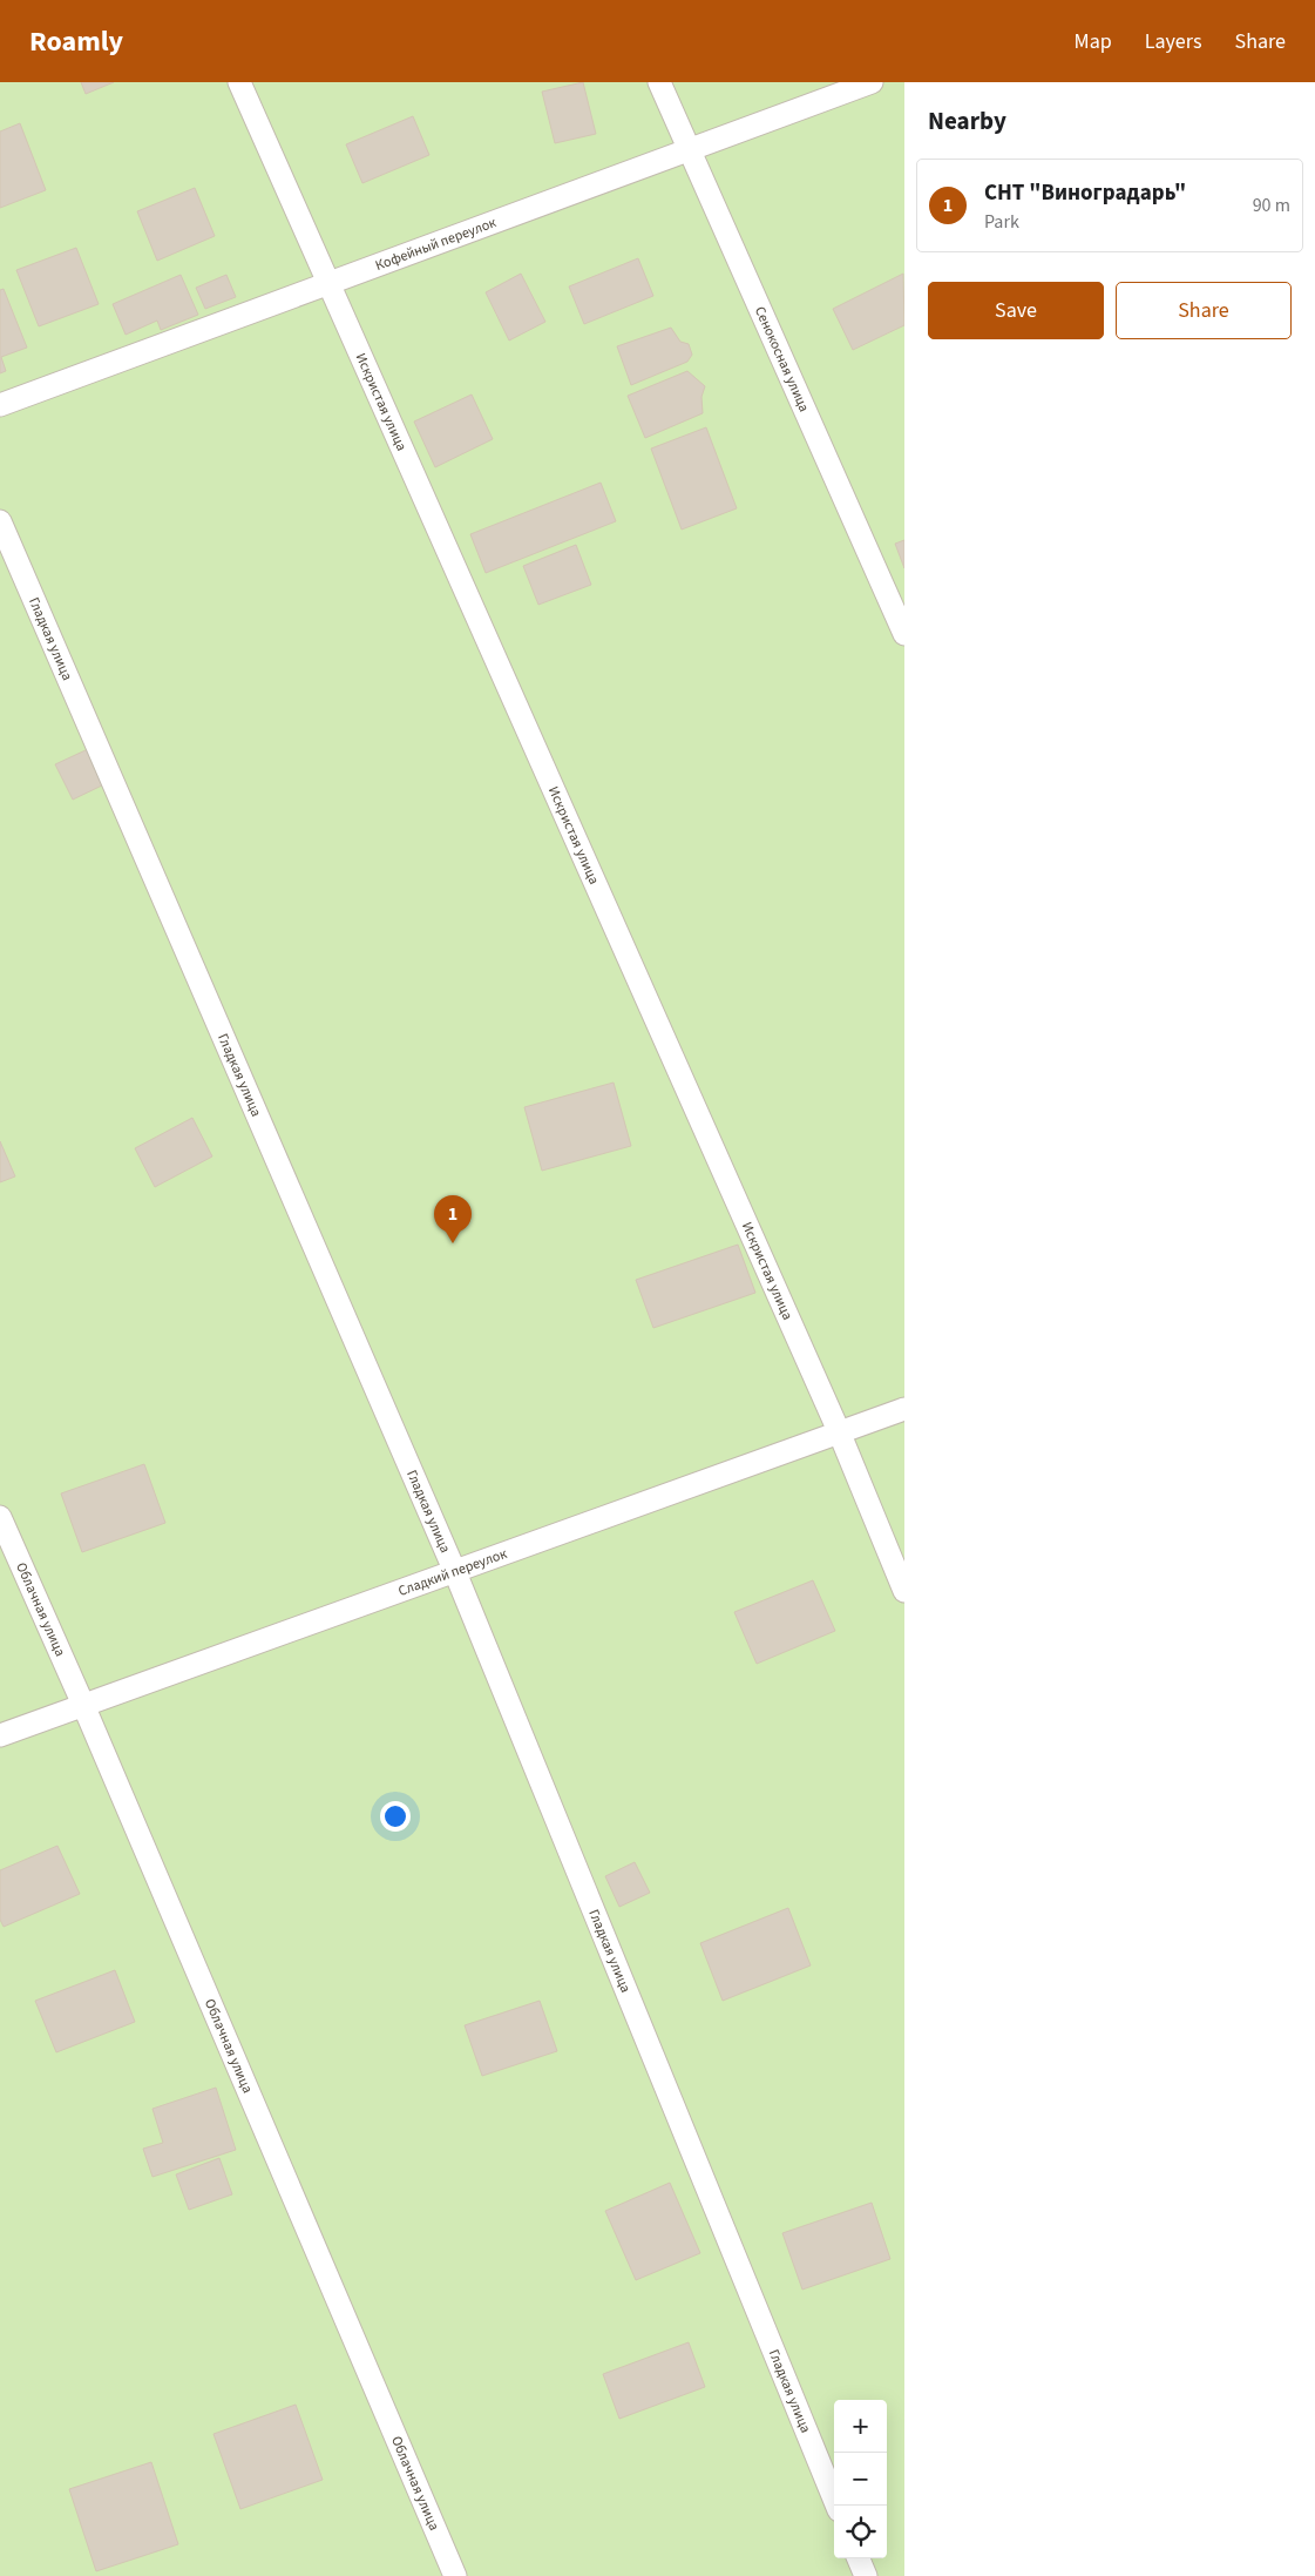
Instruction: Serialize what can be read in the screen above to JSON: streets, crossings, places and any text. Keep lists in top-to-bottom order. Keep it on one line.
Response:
{"streets":{"lane":["Кофейный переулок","Сенокосная улица","Искристая улица","Гладкая улица","Сладкий переулок","Облачная улица"]},"crossings":[["Кофейный переулок","Сенокосная улица"],["Кофейный переулок","Искристая улица"],["Искристая улица","Сладкий переулок"],["Гладкая улица","Сладкий переулок"],["Сладкий переулок","Облачная улица"]],"page":{"header":"Roamly","nav":["Map","Layers","Share"],"heading":"Nearby","list":[{"mark":"1","name":"СНТ \"Виноградарь\"","note":"Park","value":"90 m"}],"buttons":["Save","Share"],"pins":"1","map_buttons":["+","−"]}}
